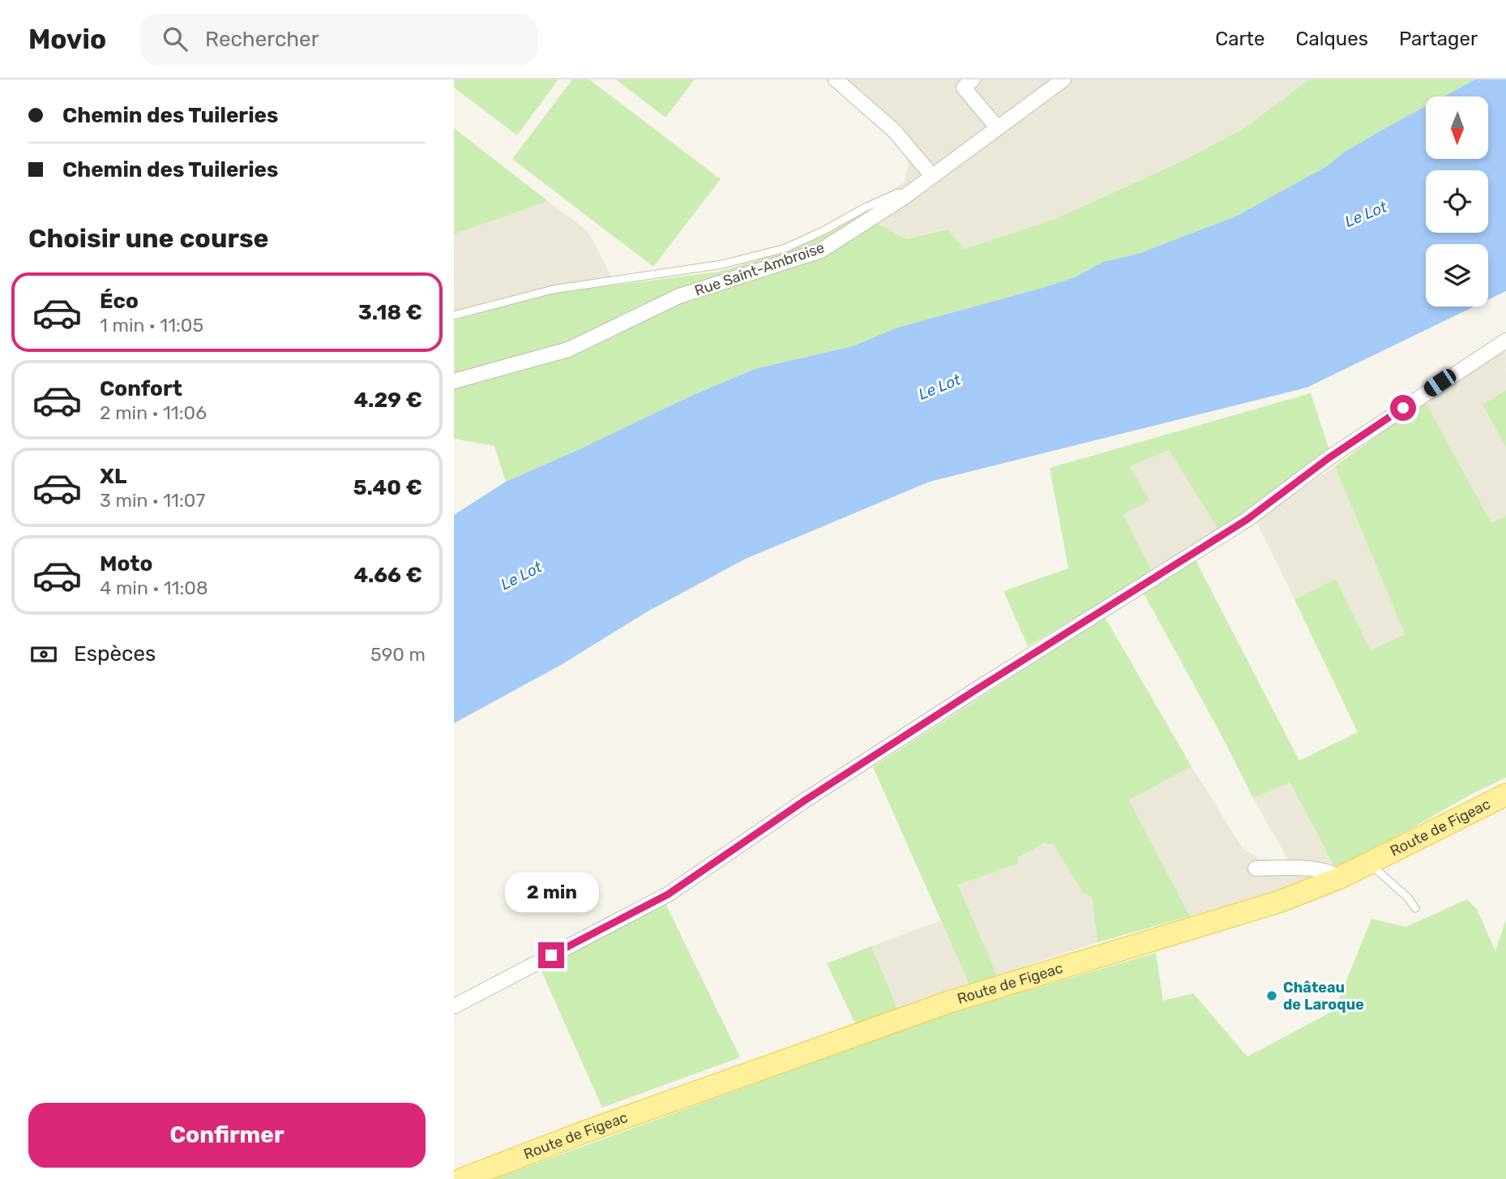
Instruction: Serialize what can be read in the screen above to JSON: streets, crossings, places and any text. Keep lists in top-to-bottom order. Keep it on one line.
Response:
{"streets":{"main road":["Route de Figeac"],"street":["Rue Saint-Ambroise"]},"water":["Le Lot"],"places":["Château de Laroque"],"north":"bottom","page":{"header":"Movio","search":"Rechercher","nav":["Carte","Calques","Partager"],"banner":["Chemin des Tuileries","Chemin des Tuileries"],"heading":"Choisir une course","list":[{"name":"Éco","note":"1 min · 11:05","value":"3.18 €"},{"name":"Confort","note":"2 min · 11:06","value":"4.29 €"},{"name":"XL","note":"3 min · 11:07","value":"5.40 €"},{"name":"Moto","note":"4 min · 11:08","value":"4.66 €"}],"pay":["Espèces","590 m"],"bubble":"2 min","buttons":"Confirmer"}}
